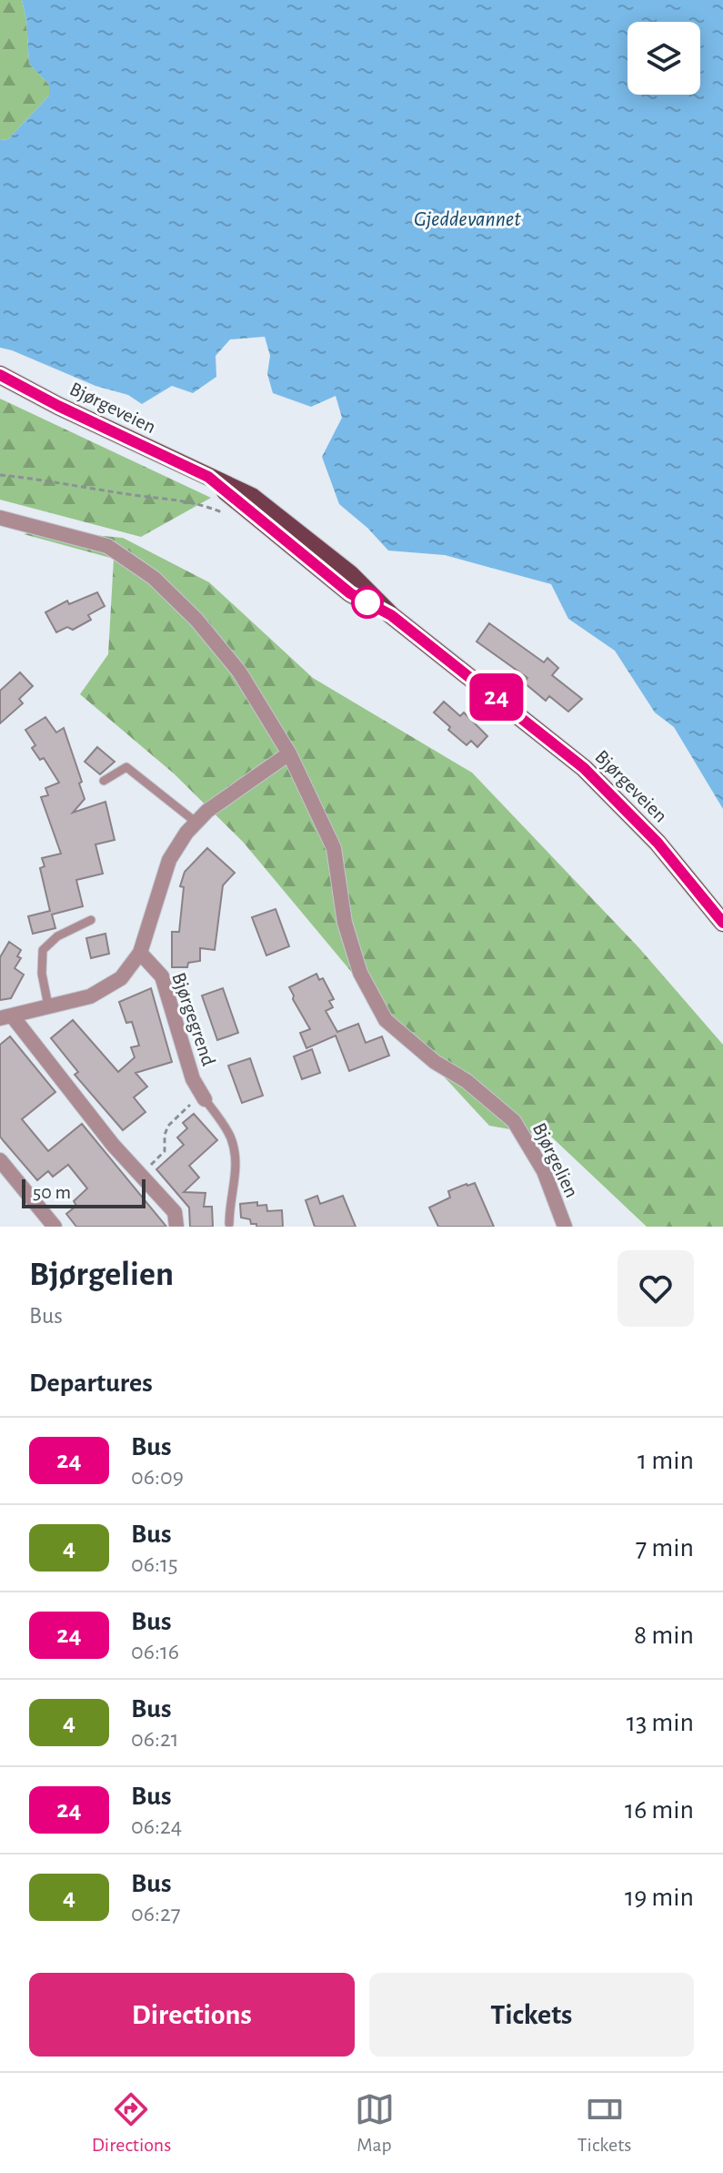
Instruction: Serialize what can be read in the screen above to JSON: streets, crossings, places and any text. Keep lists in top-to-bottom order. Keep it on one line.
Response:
{"streets":{"main road":["Bjørgeveien"],"street":["Bjørgegrend","Bjørgelien"]},"water":["Gjeddevannet"],"lines":["bus line 24"],"scale_bar":"50 m","page":{"on_map":"24","scale":"50 m","heading":[["Bjørgelien","Bus"],"Departures"],"list":[{"mark":"24","name":"Bus","note":"06:09","value":"1 min"},{"mark":"4","name":"Bus","note":"06:15","value":"7 min"},{"mark":"24","name":"Bus","note":"06:16","value":"8 min"},{"mark":"4","name":"Bus","note":"06:21","value":"13 min"},{"mark":"24","name":"Bus","note":"06:24","value":"16 min"},{"mark":"4","name":"Bus","note":"06:27","value":"19 min"}],"buttons":["Directions","Tickets"],"tabs":["Directions","Map","Tickets"]}}
